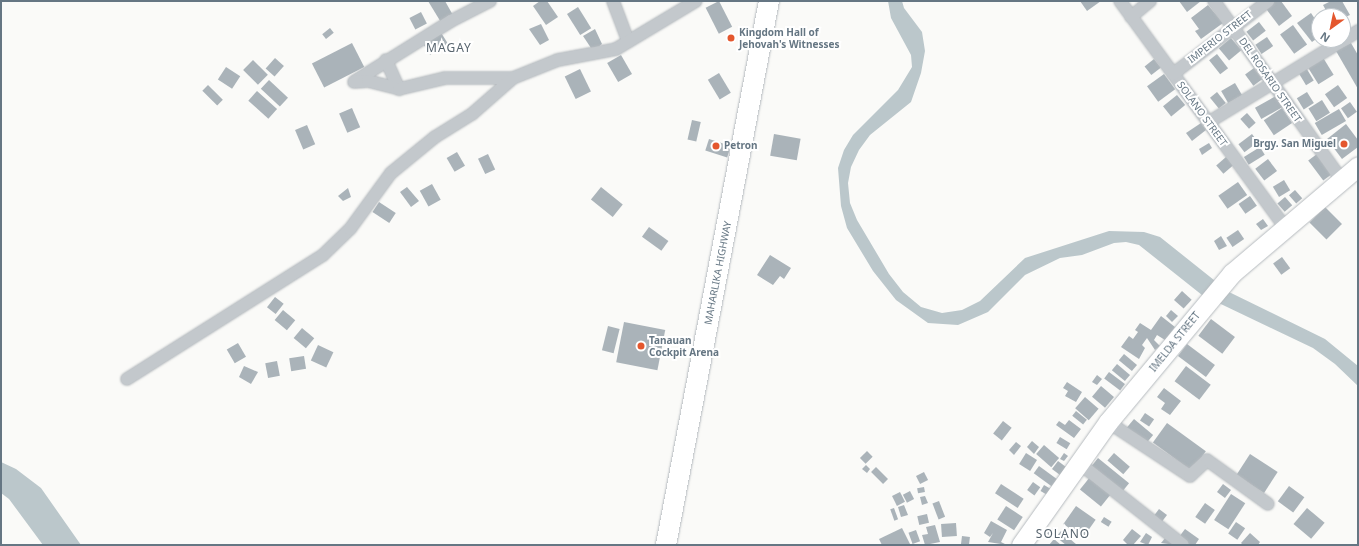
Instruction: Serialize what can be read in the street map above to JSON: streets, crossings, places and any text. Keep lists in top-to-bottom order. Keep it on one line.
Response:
{"streets":{"highway":["MAHARLIKA HIGHWAY"],"main road":["IMELDA STREET"],"street":["IMPERIO STREET","DEL ROSARIO STREET","SOLANO STREET"]},"crossings":[["IMPERIO STREET","DEL ROSARIO STREET"],["IMPERIO STREET","SOLANO STREET"],["DEL ROSARIO STREET","IMELDA STREET"],["SOLANO STREET","IMELDA STREET"]],"districts":["MAGAY","SOLANO"],"places":["Kingdom Hall of Jehovah's Witnesses","Brgy. San Miguel","Petron","Tanauan Cockpit Arena"],"north":"bottom left"}
